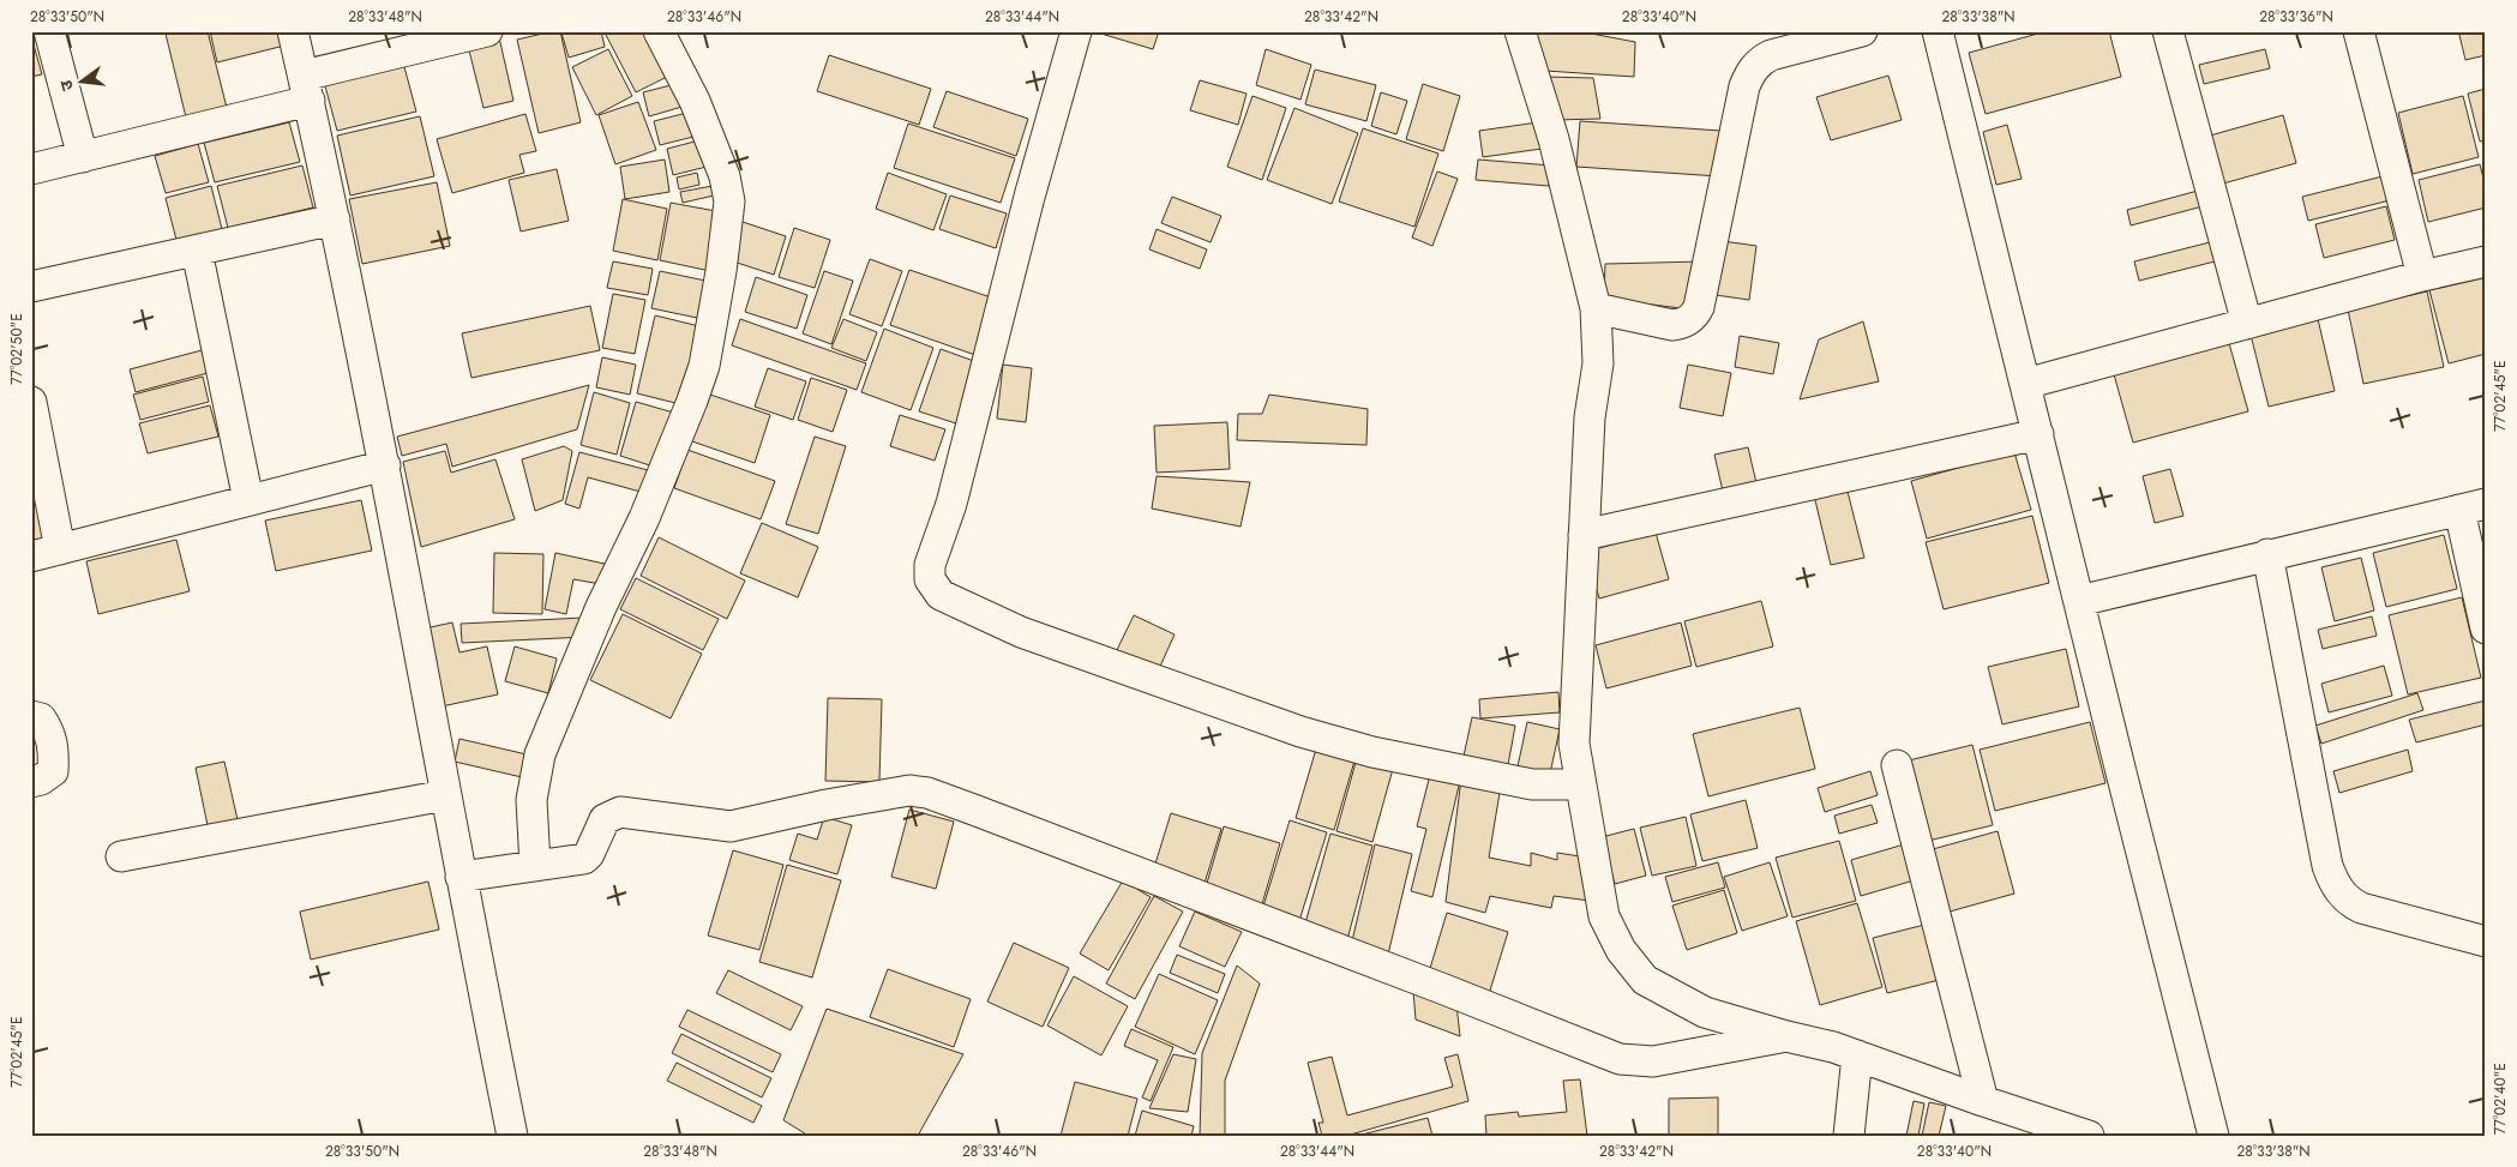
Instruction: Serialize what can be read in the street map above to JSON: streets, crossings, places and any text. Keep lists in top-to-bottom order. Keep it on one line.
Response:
{"north":"left","coordinates":["28°33'50\"N","28°33'48\"N","28°33'46\"N","28°33'44\"N","28°33'42\"N","28°33'40\"N","28°33'38\"N","28°33'36\"N","77°02'50\"E","77°02'45\"E","77°02'40\"E"]}
